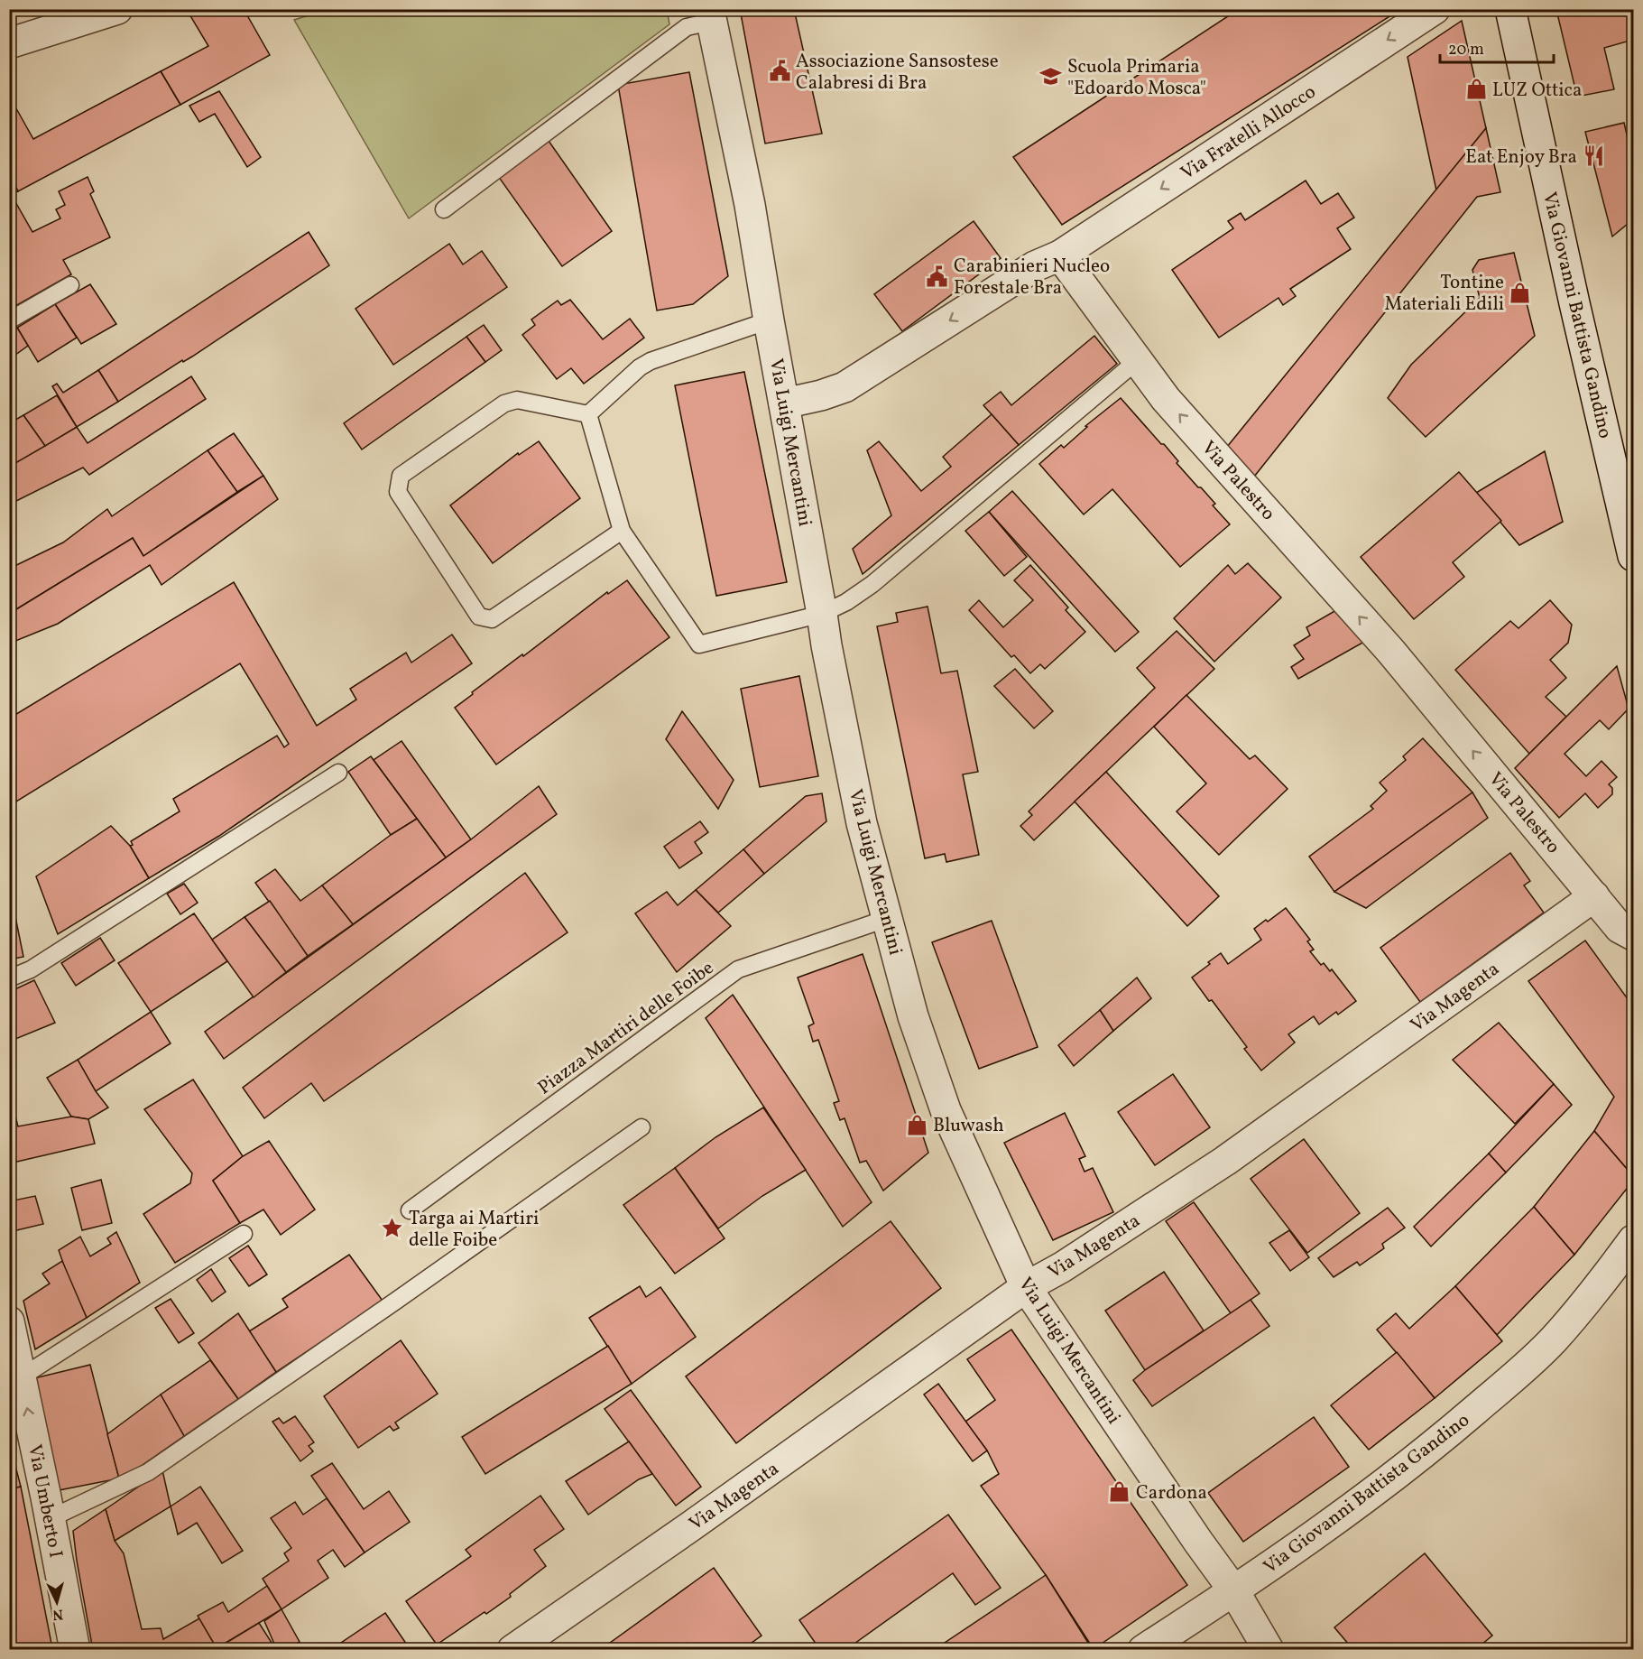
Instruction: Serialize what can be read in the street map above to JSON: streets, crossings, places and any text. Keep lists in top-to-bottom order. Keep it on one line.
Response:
{"streets":{"street":["Via Fratelli Allocco","Via Giovanni Battista Gandino","Via Luigi Mercantini","Via Palestro","Via Magenta","Via Umberto I"],"lane":["Piazza Martiri delle Foibe"]},"crossings":[["Via Fratelli Allocco","Via Palestro"],["Via Giovanni Battista Gandino","Via Luigi Mercantini"],["Via Luigi Mercantini","Via Magenta"],["Via Luigi Mercantini","Piazza Martiri delle Foibe"],["Via Palestro","Via Magenta"]],"one_way":["Via Fratelli Allocco","Via Palestro","Via Umberto I"],"places":{"public building":["Associazione Sansostese Calabresi di Bra","Carabinieri Nucleo Forestale Bra"],"school or university":["Scuola Primaria \"Edoardo Mosca\""],"shop":["LUZ Ottica","Tontine Materiali Edili","Bluwash","Cardona"],"restaurant":["Eat Enjoy Bra"],"place":["Targa ai Martiri delle Foibe"]},"scale_bar":"20 m","north":"bottom"}
